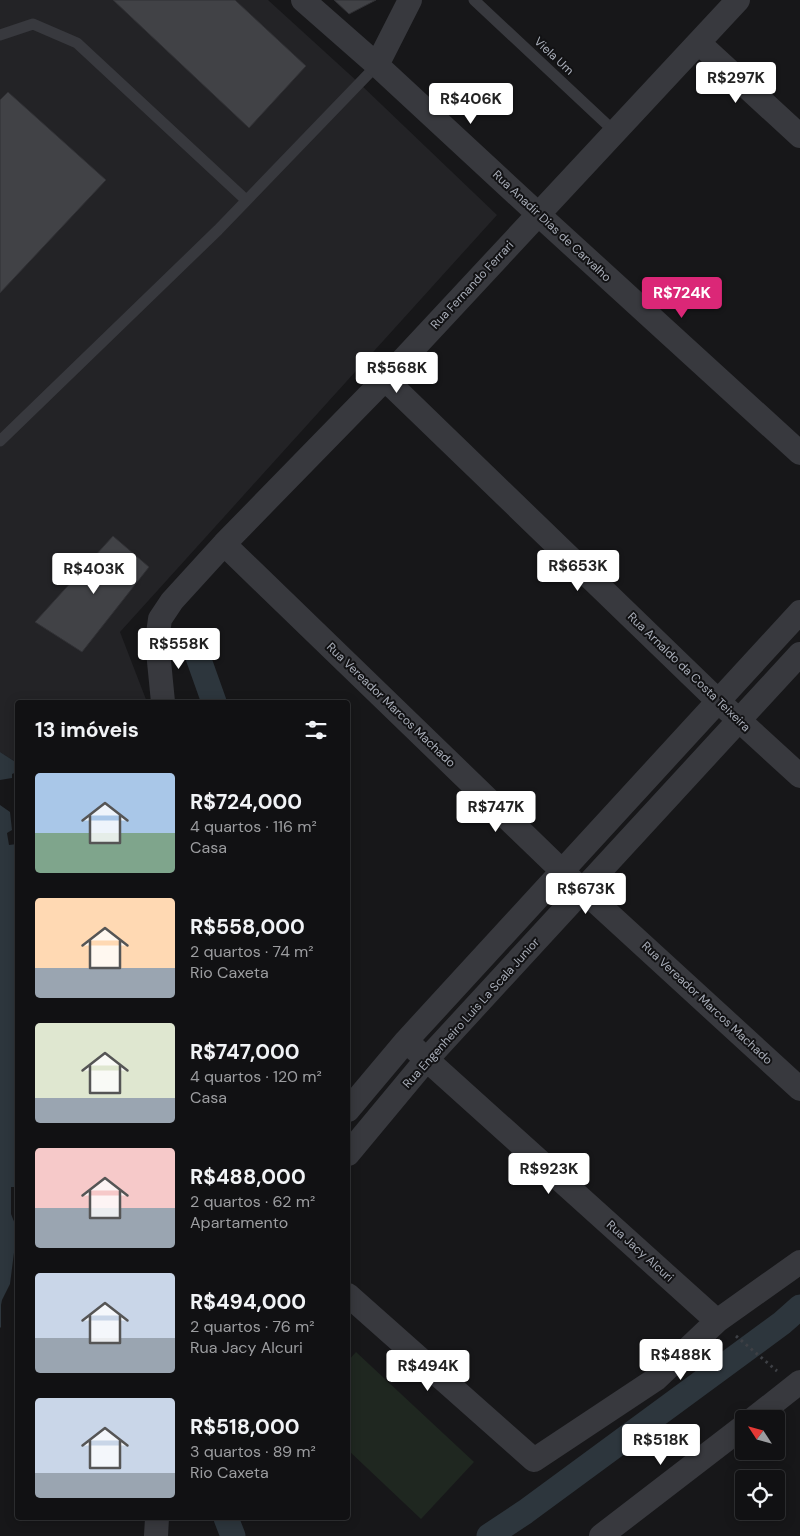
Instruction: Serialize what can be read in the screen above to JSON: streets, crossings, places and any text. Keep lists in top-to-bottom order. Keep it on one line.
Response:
{"streets":{"street":["Rua Anadir Dias de Carvalho","Rua Fernando Ferrari","Rua Arnaldo da Costa Teixeira","Rua Vereador Marcos Machado","Rua Engenheiro Luis La Scala Junior","Rua Jacy Alcuri"],"lane":["Viela Um"]},"crossings":[["Viela Um","Rua Fernando Ferrari"],["Rua Anadir Dias de Carvalho","Rua Fernando Ferrari"],["Rua Fernando Ferrari","Rua Arnaldo da Costa Teixeira"],["Rua Fernando Ferrari","Rua Vereador Marcos Machado"],["Rua Arnaldo da Costa Teixeira","Rua Engenheiro Luis La Scala Junior"],["Rua Vereador Marcos Machado","Rua Engenheiro Luis La Scala Junior"],["Rua Engenheiro Luis La Scala Junior","Rua Jacy Alcuri"]],"north":"top left","page":{"price":["R$297K","R$406K","R$724K","R$568K","R$653K","R$403K","R$558K","R$747K","R$673K","R$923K","R$488K","R$494K","R$518K"],"heading":"13 imóveis","list":[{"name":"R$724,000","note":"4 quartos · 116 m² · Casa"},{"name":"R$558,000","note":"2 quartos · 74 m² · Rio Caxeta"},{"name":"R$747,000","note":"4 quartos · 120 m² · Casa"},{"name":"R$488,000","note":"2 quartos · 62 m² · Apartamento"},{"name":"R$494,000","note":"2 quartos · 76 m² · Rua Jacy Alcuri"},{"name":"R$518,000","note":"3 quartos · 89 m² · Rio Caxeta"}]}}
